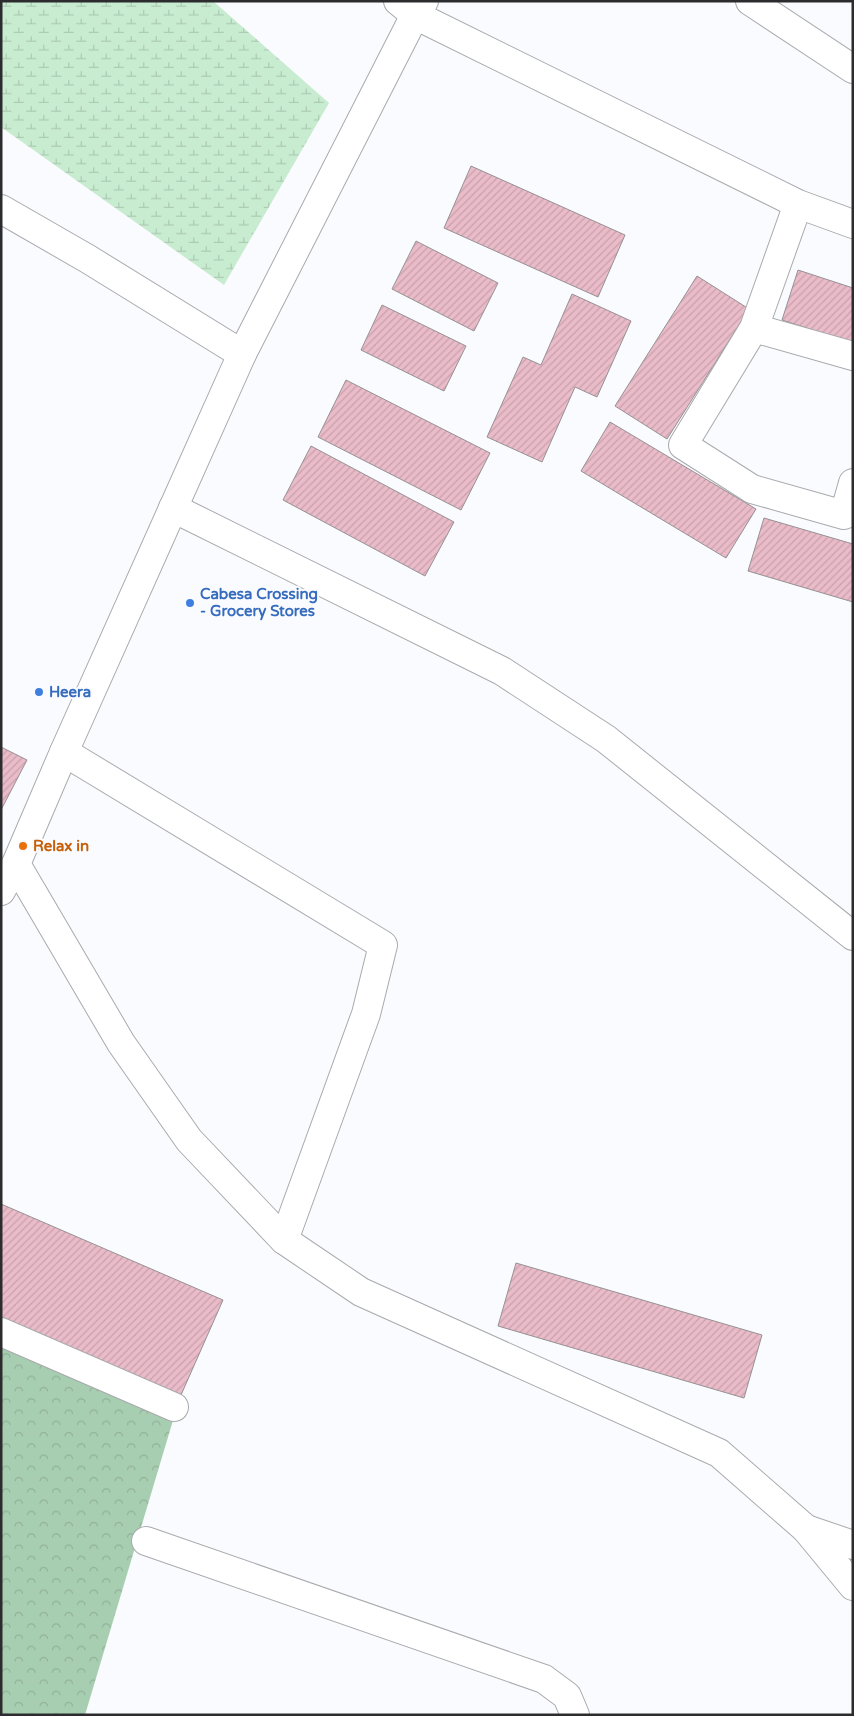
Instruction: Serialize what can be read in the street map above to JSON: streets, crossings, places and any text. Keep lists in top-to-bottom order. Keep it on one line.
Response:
{"places":["Cabesa Crossing - Grocery Stores","Heera","Relax in"]}
